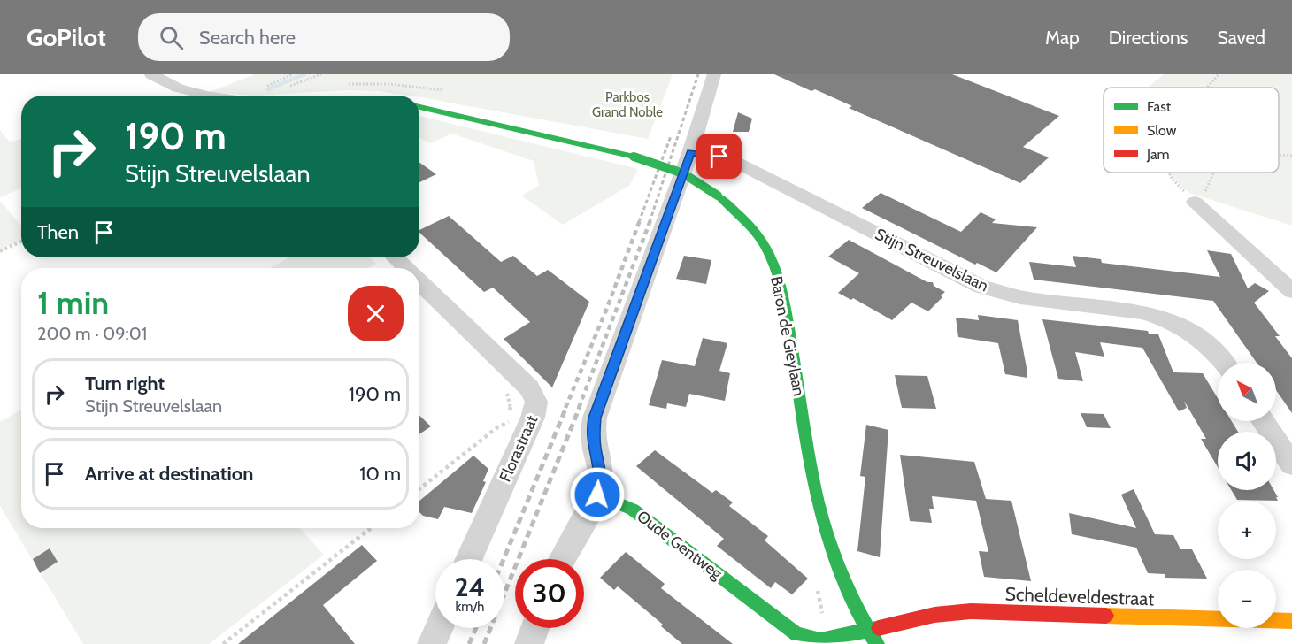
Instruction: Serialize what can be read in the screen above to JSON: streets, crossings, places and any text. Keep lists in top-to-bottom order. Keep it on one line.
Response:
{"streets":{"street":["Stijn Streuvelslaan","Baron de Gieylaan","Florastraat","Oude Gentweg","Scheldeveldestraat"]},"crossings":[["Baron de Gieylaan","Oude Gentweg"],["Baron de Gieylaan","Scheldeveldestraat"],["Oude Gentweg","Scheldeveldestraat"]],"parks":["Parkbos Grand Noble"],"legend":["Fast","Slow","Jam"],"north":"top left","page":{"header":"GoPilot","search":"Search here","nav":["Map","Directions","Saved"],"turn":["190 m","Stijn Streuvelslaan"],"then":"Then","heading":["1 min","200 m · 09:01"],"list":[{"name":"Turn right","note":"Stijn Streuvelslaan","value":"190 m"},{"name":"Arrive at destination","value":"10 m"}],"map_buttons":["+","−"],"speed":"24 km/h","limit":"30"}}
